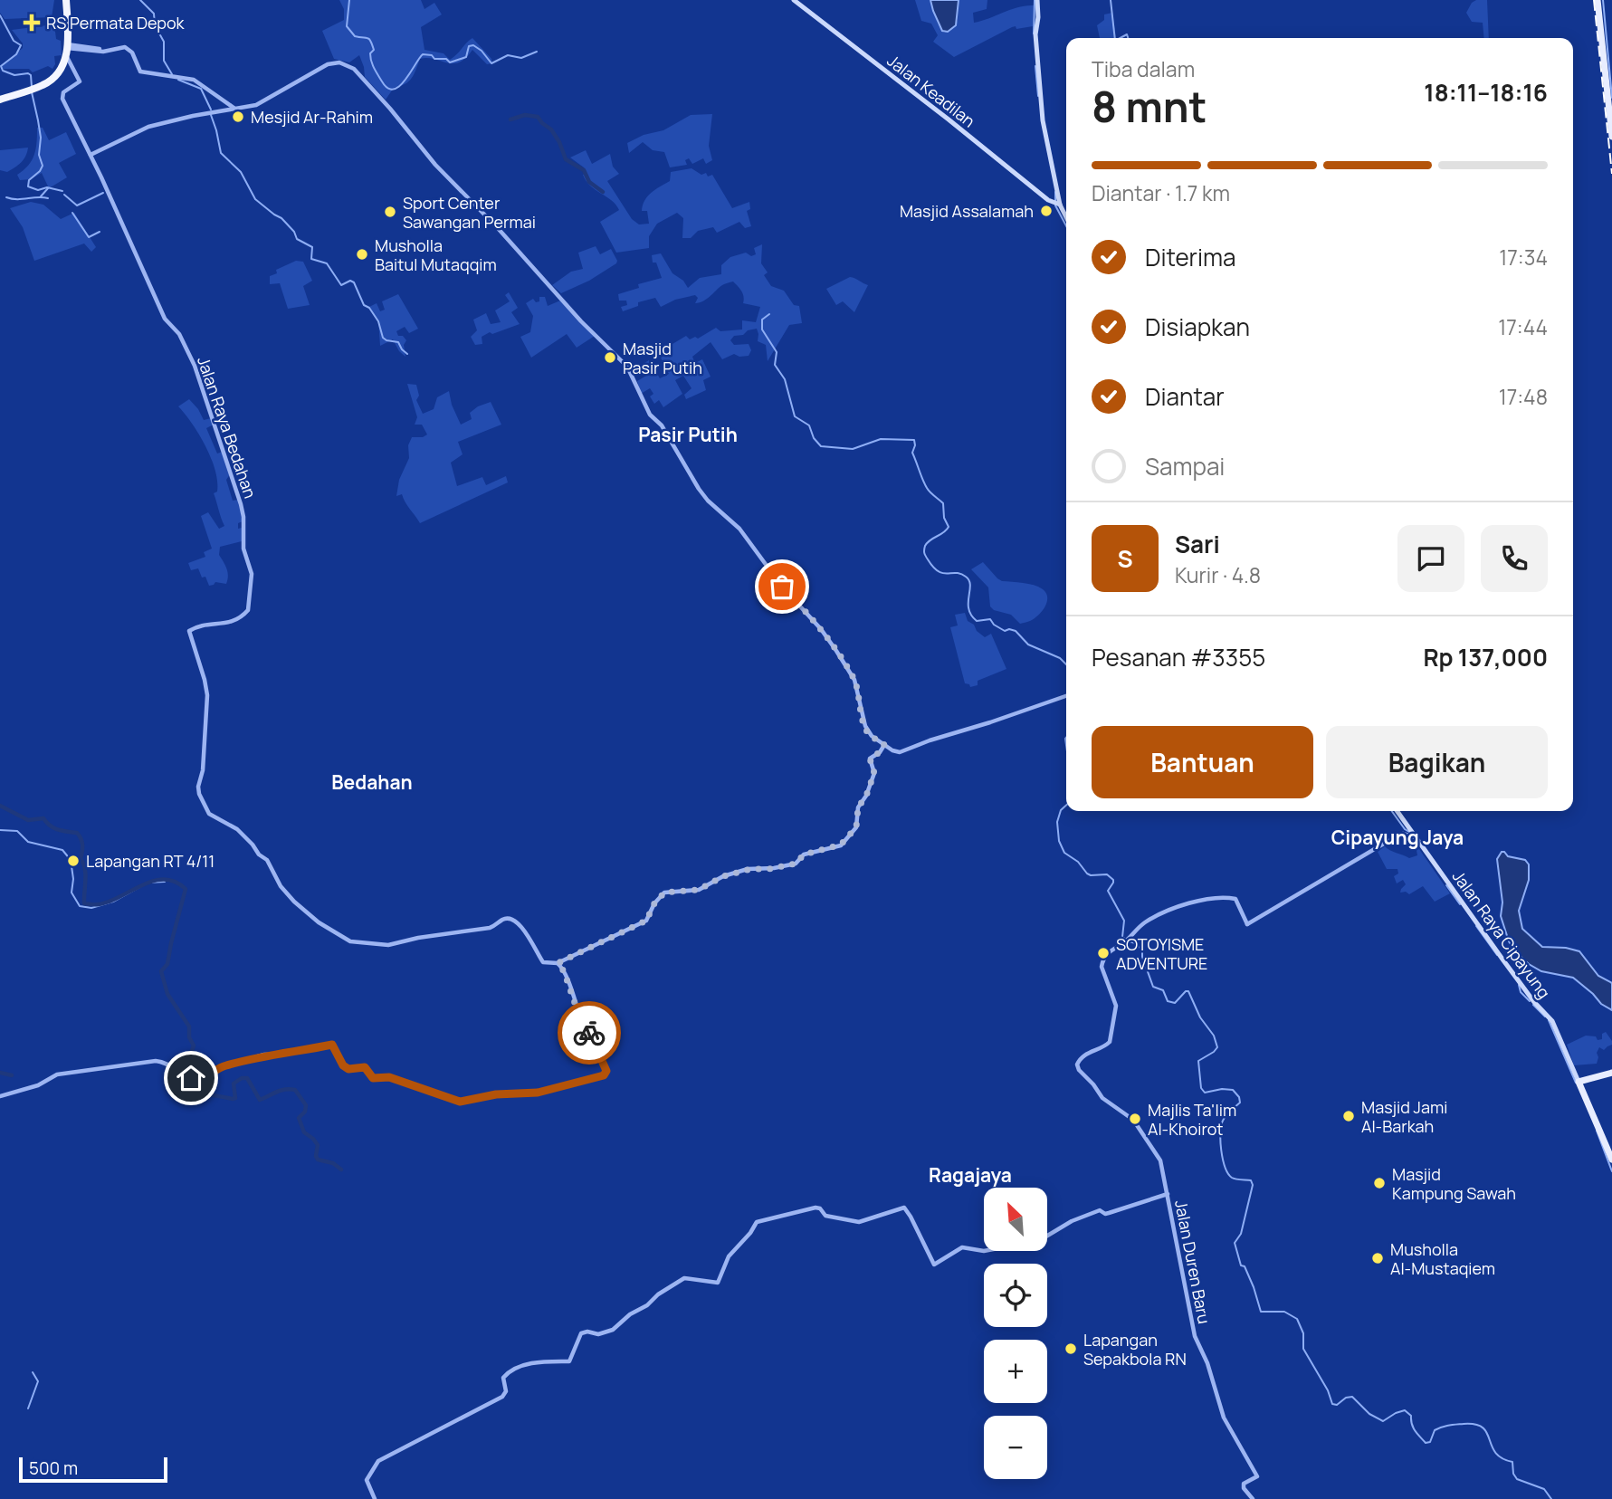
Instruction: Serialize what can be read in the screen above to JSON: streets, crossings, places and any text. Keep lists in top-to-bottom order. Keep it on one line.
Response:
{"streets":{"main road":["Jalan Keadilan","Jalan Raya Cipayung"],"street":["Jalan Raya Bedahan","Jalan Duren Baru"]},"districts":["Pasir Putih","Bedahan","Cipayung Jaya","Ragajaya"],"places":{"health":["RS Permata Depok"],"other":["Mesjid Ar-Rahim","Masjid Assalamah","Sport Center Sawangan Permai","Musholla Baitul Mutaqqim","Masjid Pasir Putih","Lapangan RT 4/11","SOTOYISME ADVENTURE","Masjid Jami Al-Barkah","Majlis Ta'lim Al-Khoirot","Masjid Kampung Sawah","Musholla Al-Mustaqiem","Lapangan Sepakbola RN"]},"scale_bar":"500 m","north":"top left","page":{"heading":["8 mnt","Tiba dalam","18:11–18:16"],"panel":["Sari","Kurir · 4.8","Pesanan #3355","Rp 137,000"],"bar":"Diantar · 1.7 km","list":[["Diterima","17:34"],["Disiapkan","17:44"],["Diantar","17:48"],"Sampai"],"round":"S","buttons":["Bantuan","Bagikan"],"map_buttons":["+","−"],"scale":"500 m"}}
